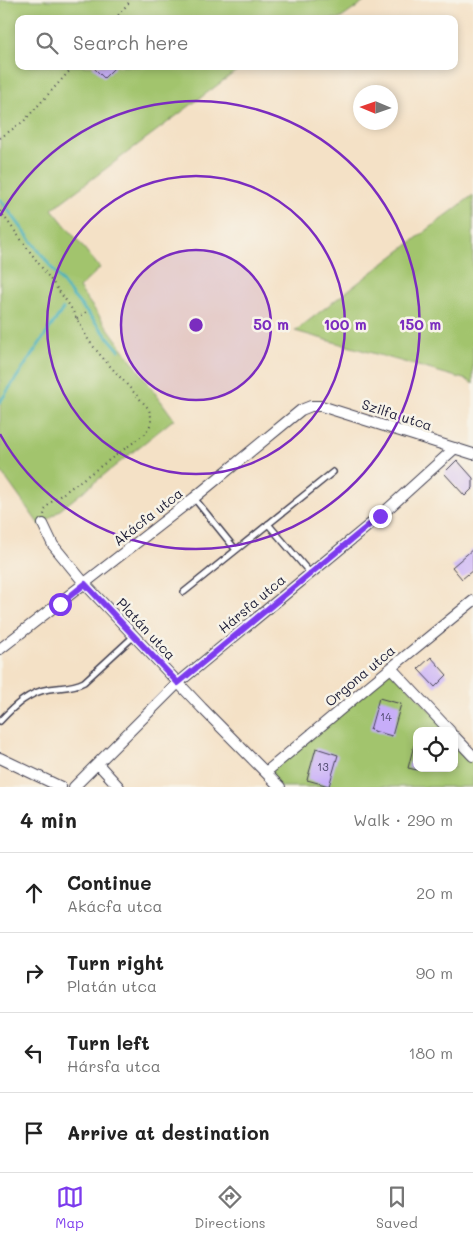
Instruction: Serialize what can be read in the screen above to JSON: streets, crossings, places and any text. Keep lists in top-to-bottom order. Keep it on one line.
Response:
{"streets":{"street":["Szilfa utca","Akácfa utca","Hársfa utca","Platán utca","Orgona utca"]},"crossings":[["Szilfa utca","Akácfa utca"],["Szilfa utca","Hársfa utca"],["Akácfa utca","Platán utca"],["Hársfa utca","Platán utca"],["Platán utca","Orgona utca"]],"house_numbers":["14","13"],"north":"left","page":{"search":"Search here","heading":["4 min","Walk · 290 m"],"list":[["Continue","Akácfa utca","20 m"],["Turn right","Platán utca","90 m"],["Turn left","Hársfa utca","180 m"],"Arrive at destination"],"nav":["Map","Directions","Saved"]},"rings":["50 m","100 m","150 m"]}
